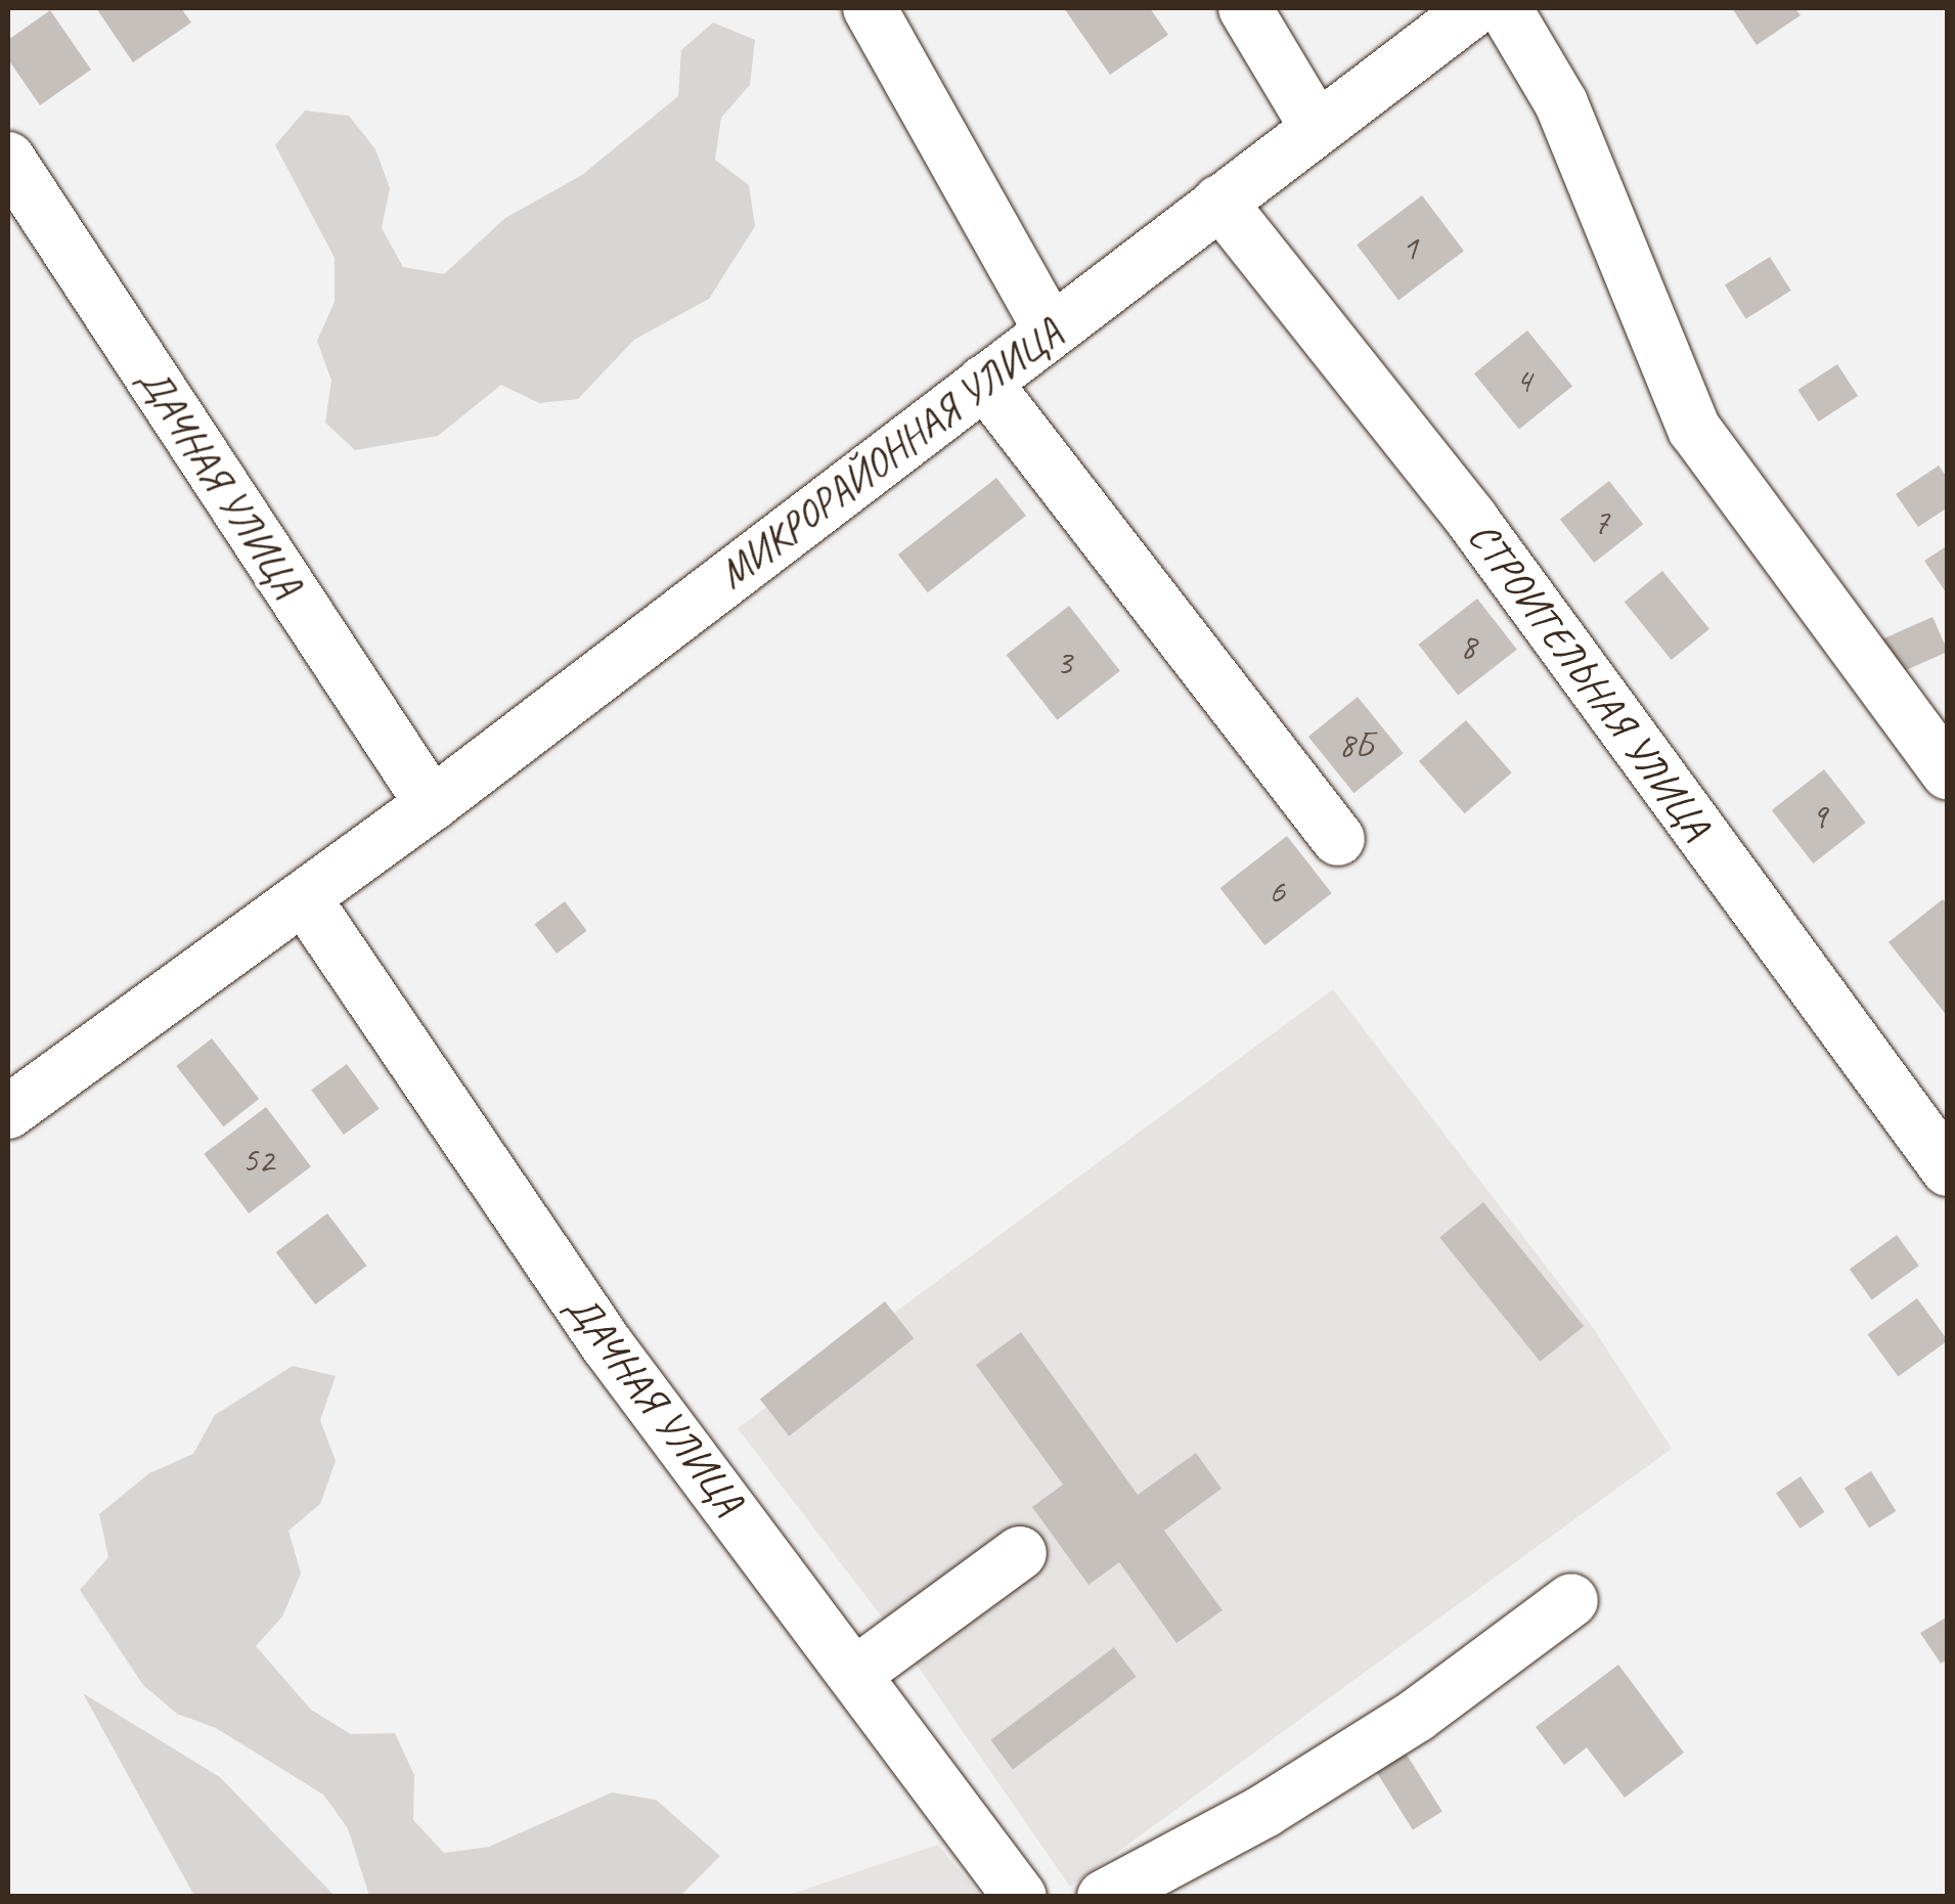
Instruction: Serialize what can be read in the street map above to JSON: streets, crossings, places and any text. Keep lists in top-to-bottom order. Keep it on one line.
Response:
{"streets":{"street":["МИКРОРАЙОННАЯ УЛИЦА","ДАЧНАЯ УЛИЦА","СТРОИТЕЛЬНАЯ УЛИЦА"]},"crossings":[["МИКРОРАЙОННАЯ УЛИЦА","ДАЧНАЯ УЛИЦА"],["МИКРОРАЙОННАЯ УЛИЦА","СТРОИТЕЛЬНАЯ УЛИЦА"]],"house_numbers":["1","4","7","8","3","8Б","9","6","52"]}
